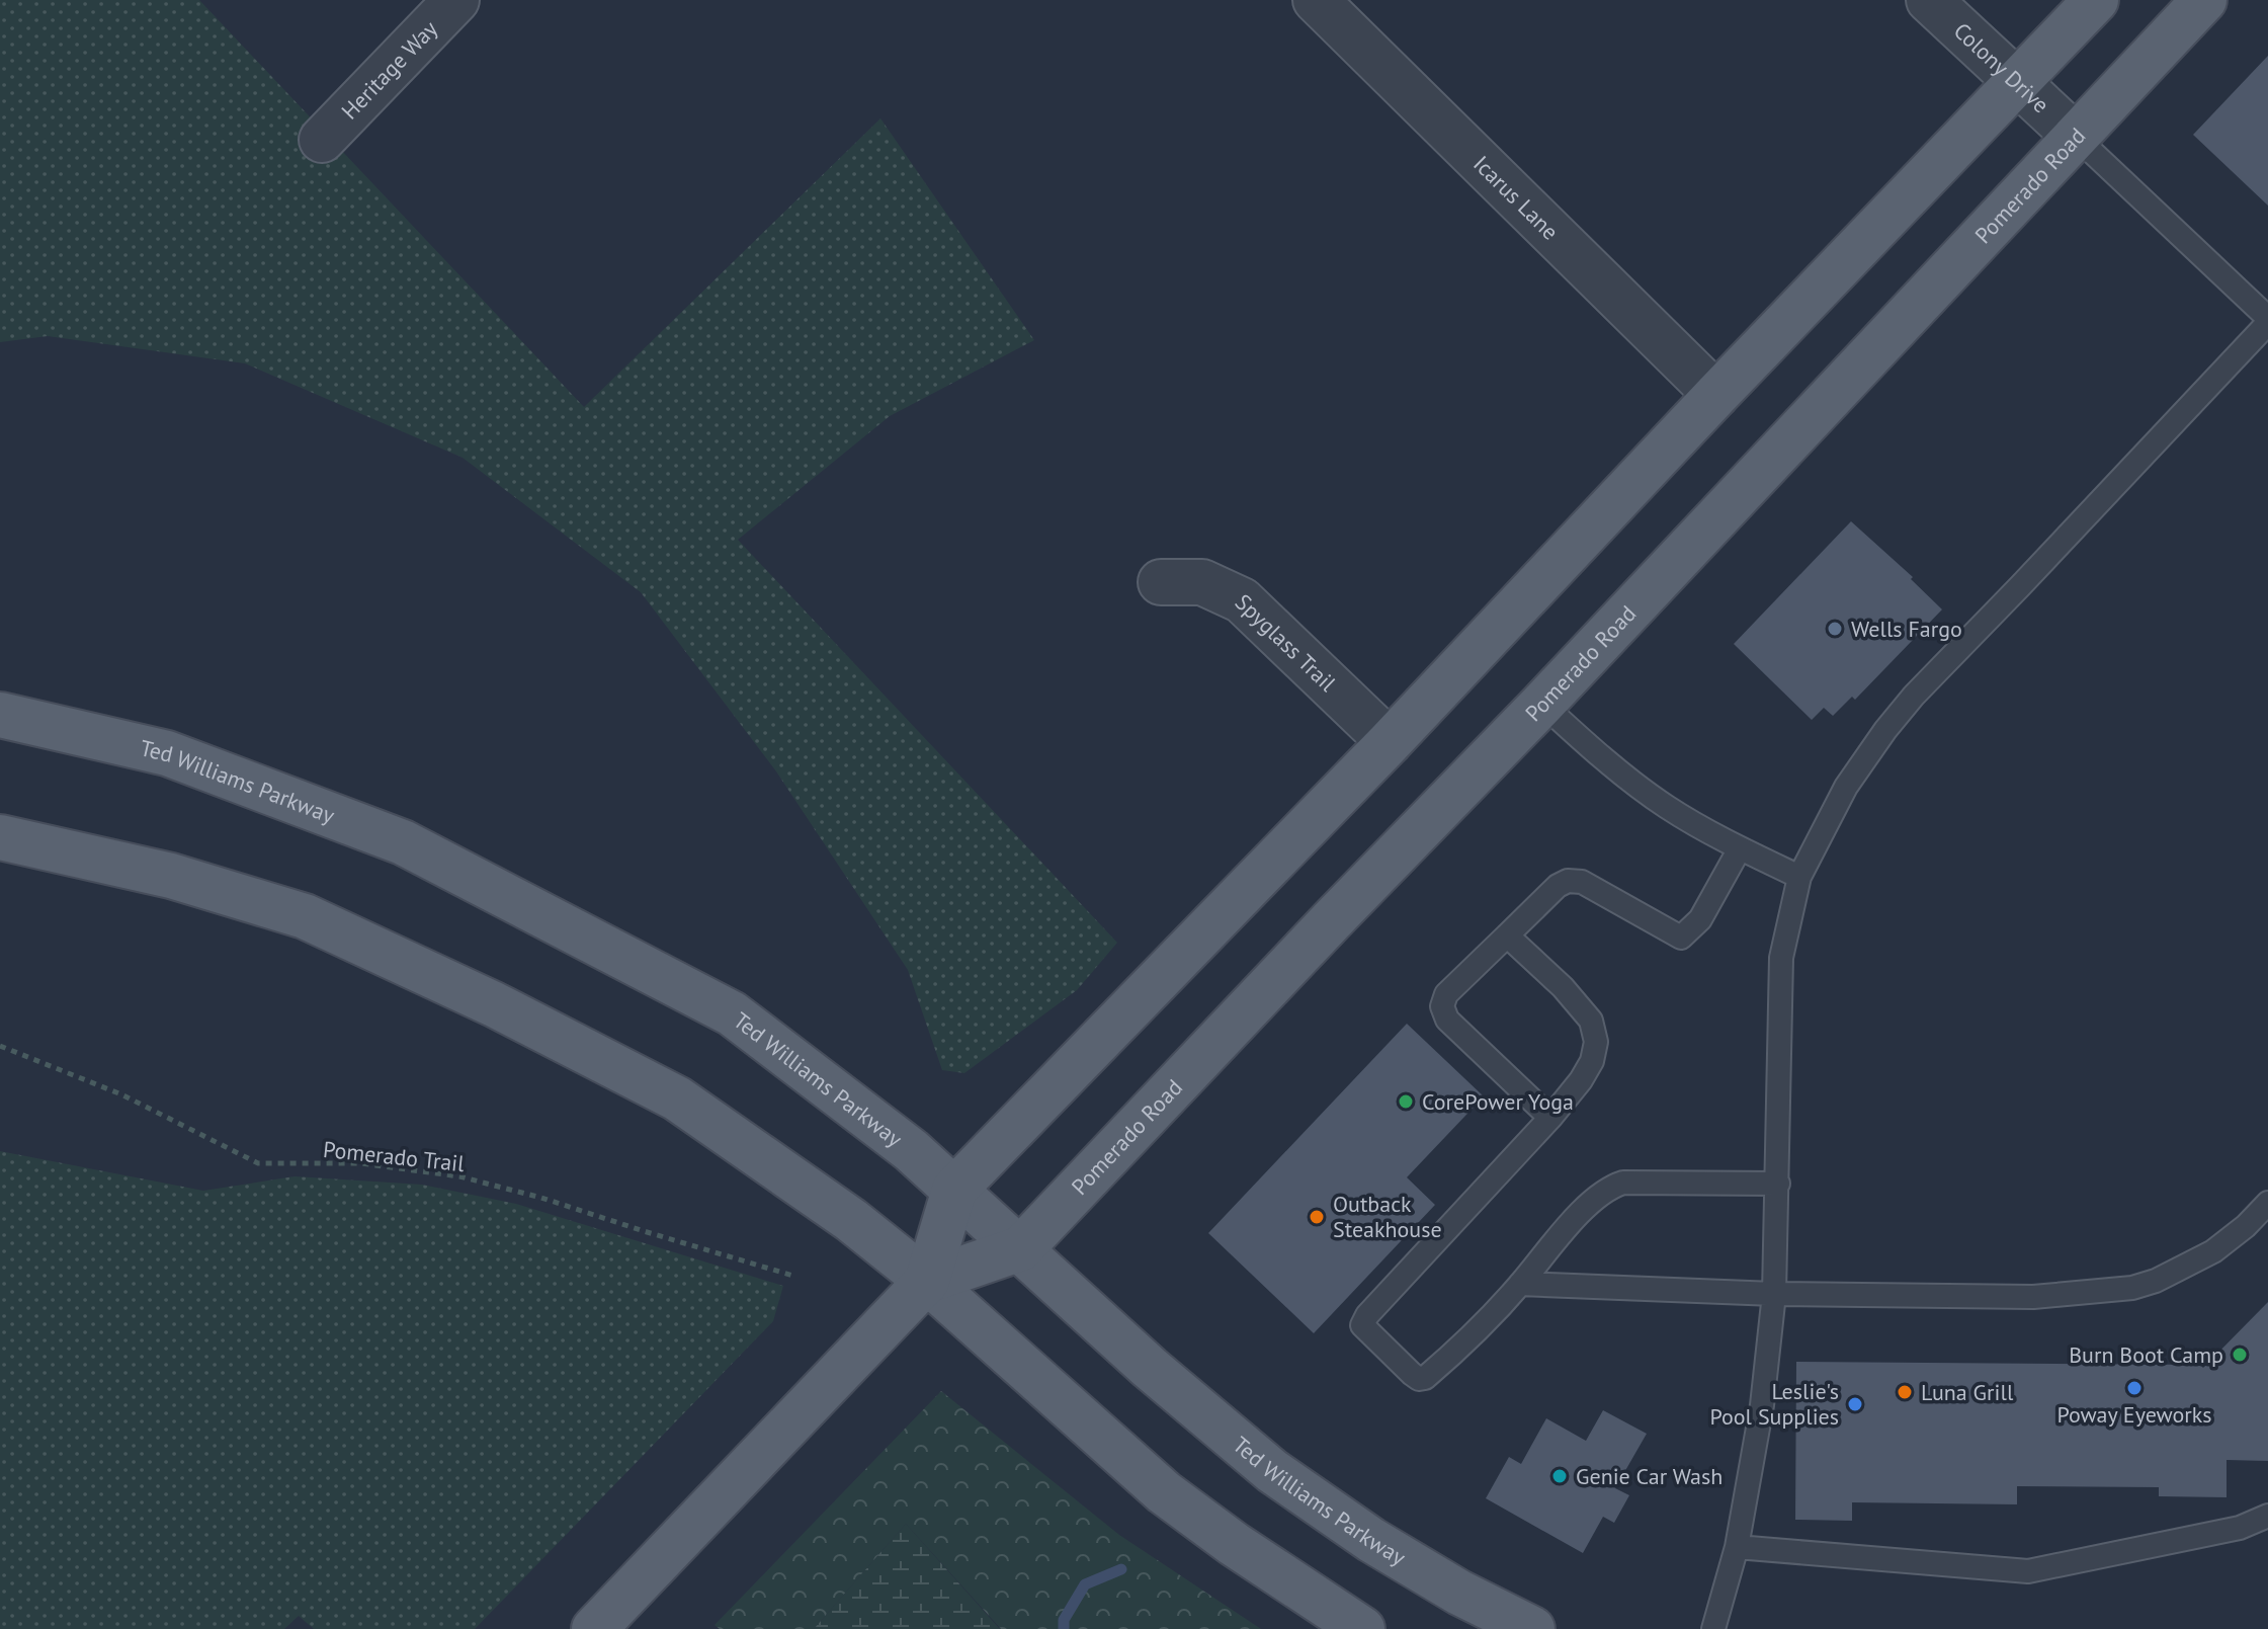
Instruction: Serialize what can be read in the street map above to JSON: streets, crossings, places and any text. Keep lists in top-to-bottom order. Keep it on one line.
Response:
{"streets":{"main road":["Pomerado Road","Ted Williams Parkway"],"street":["Colony Drive","Heritage Way","Icarus Lane","Spyglass Trail"],"path":["Pomerado Trail"]},"crossings":[["Colony Drive","Pomerado Road"],["Pomerado Road","Icarus Lane"],["Pomerado Road","Spyglass Trail"],["Pomerado Road","Ted Williams Parkway"]],"places":["Wells Fargo","CorePower Yoga","Outback Steakhouse","Burn Boot Camp","Poway Eyeworks","Luna Grill","Leslie's Pool Supplies","Genie Car Wash"]}
